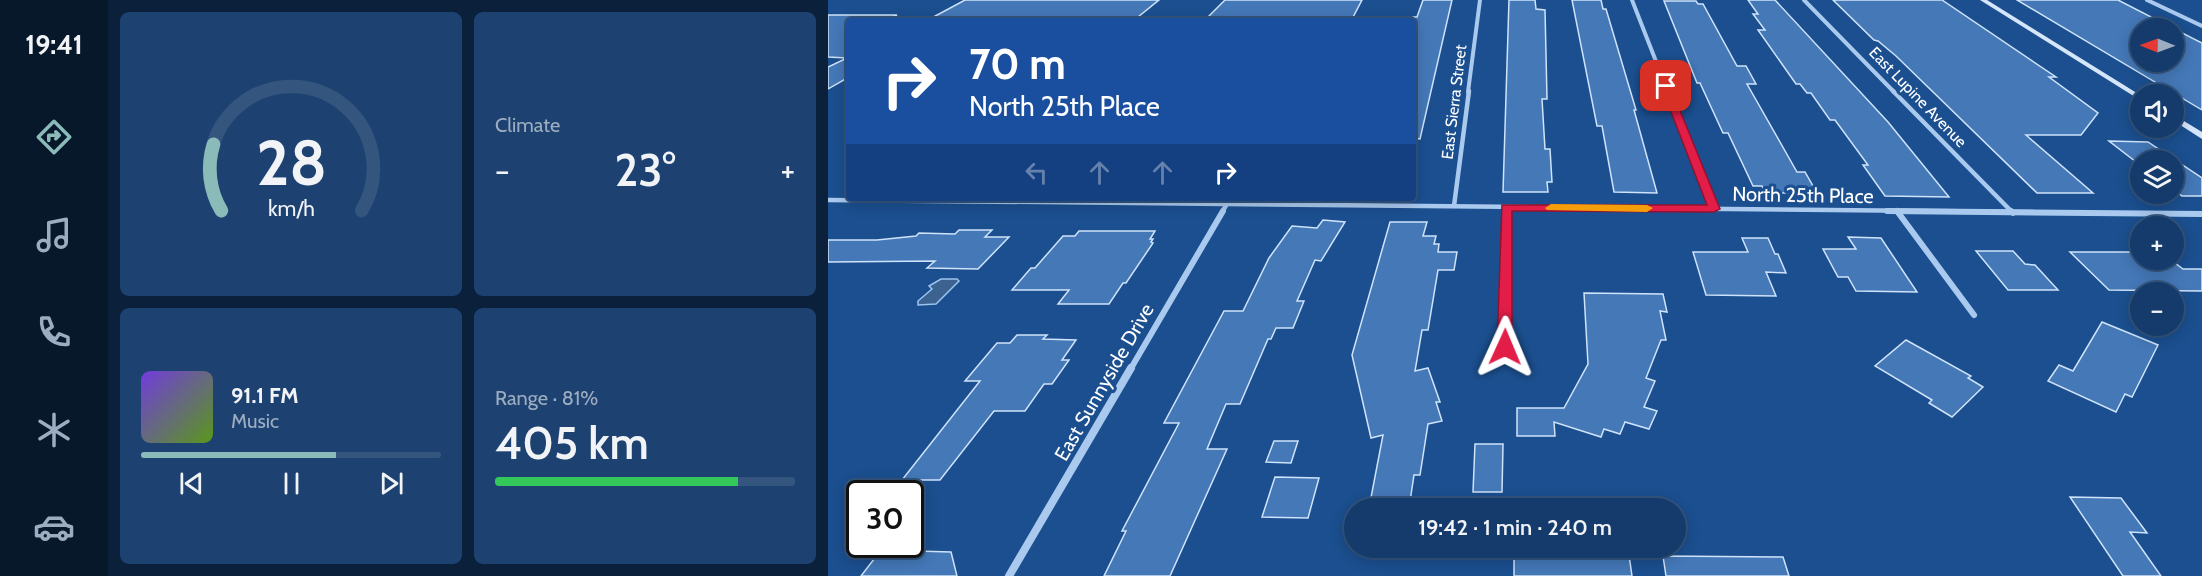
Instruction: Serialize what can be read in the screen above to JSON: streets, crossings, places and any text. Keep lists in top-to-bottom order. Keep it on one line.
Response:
{"streets":{"street":["East Lupine Avenue","East Sierra Street","North 25th Place","East Sunnyside Drive"]},"crossings":[["East Lupine Avenue","North 25th Place"],["East Sierra Street","North 25th Place"],["North 25th Place","East Sunnyside Drive"]],"north":"left","page":{"tabs":"19:41","tile":["Climate",["Range · 81%","405 km"]],"map_buttons":["+","−"],"turn":["70 m","North 25th Place"],"heat":["−","23°","+"],"song":["91.1 FM","Music"],"limit":"30","trip":"19:42 · 1 min · 240 m","gauge":["28","km/h"]}}
